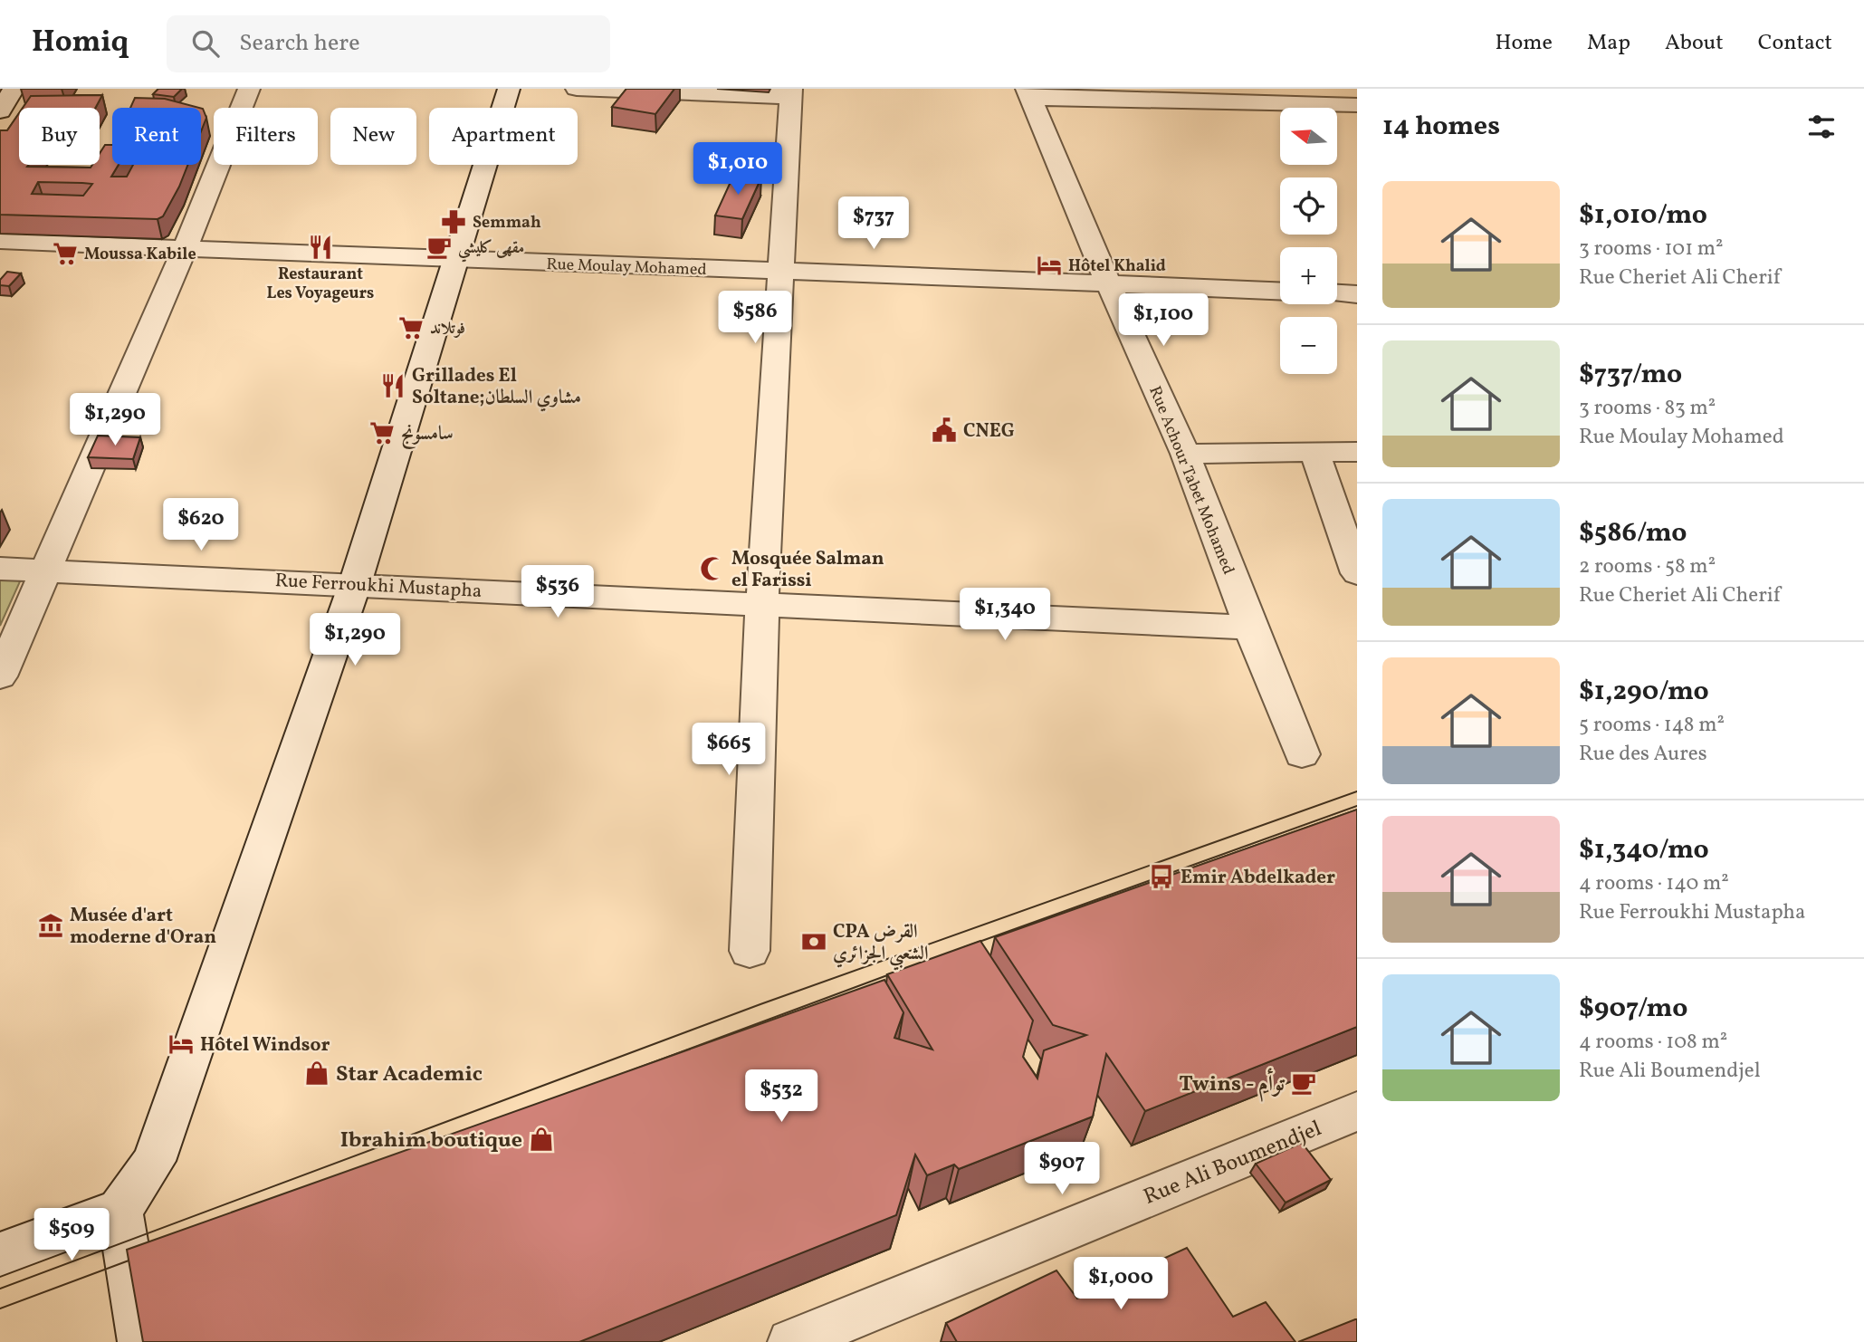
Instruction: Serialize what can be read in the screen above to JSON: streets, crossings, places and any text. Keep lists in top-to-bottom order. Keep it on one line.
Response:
{"streets":{"street":["Rue Moulay Mohamed","Rue Achour Tabet Mohamed","Rue Ferroukhi Mustapha","Rue Ali Boumendjel"]},"crossings":[["Rue Moulay Mohamed","Rue Achour Tabet Mohamed"],["Rue Achour Tabet Mohamed","Rue Ferroukhi Mustapha"]],"places":{"pharmacy":["Semmah"],"restaurant":["Restaurant Les Voyageurs","Grillades El Soltane;مشاوي السلطان"],"cafe":["مقهى كليشي","Twins - توأم"],"supermarket":["Moussa Kabile","فوتلاند","سامسونج"],"hotel":["Hôtel Khalid","Hôtel Windsor"],"public building":["CNEG"],"mosque":["Mosquée Salman el Farissi"],"bus stop":["Emir Abdelkader"],"museum":["Musée d'art moderne d'Oran"],"bank":["CPA القرض الشعبي الجزائري"],"shop":["Star Academic","Ibrahim boutique"]},"north":"left","page":{"header":"Homiq","search":"Search here","nav":["Home","Map","About","Contact"],"heading":"14 homes","map_buttons":["+","−"],"chip":["Buy","Rent","Filters","New","Apartment"],"price":["$1,010","$737","$586","$1,100","$1,290","$620","$536","$1,340","$1,290","$665","$532","$907","$509","$1,000"],"list":[{"name":"$1,010/mo","note":"3 rooms · 101 m² · Rue Cheriet Ali Cherif"},{"name":"$737/mo","note":"3 rooms · 83 m² · Rue Moulay Mohamed"},{"name":"$586/mo","note":"2 rooms · 58 m² · Rue Cheriet Ali Cherif"},{"name":"$1,290/mo","note":"5 rooms · 148 m² · Rue des Aures"},{"name":"$1,340/mo","note":"4 rooms · 140 m² · Rue Ferroukhi Mustapha"},{"name":"$907/mo","note":"4 rooms · 108 m² · Rue Ali Boumendjel"}]}}
